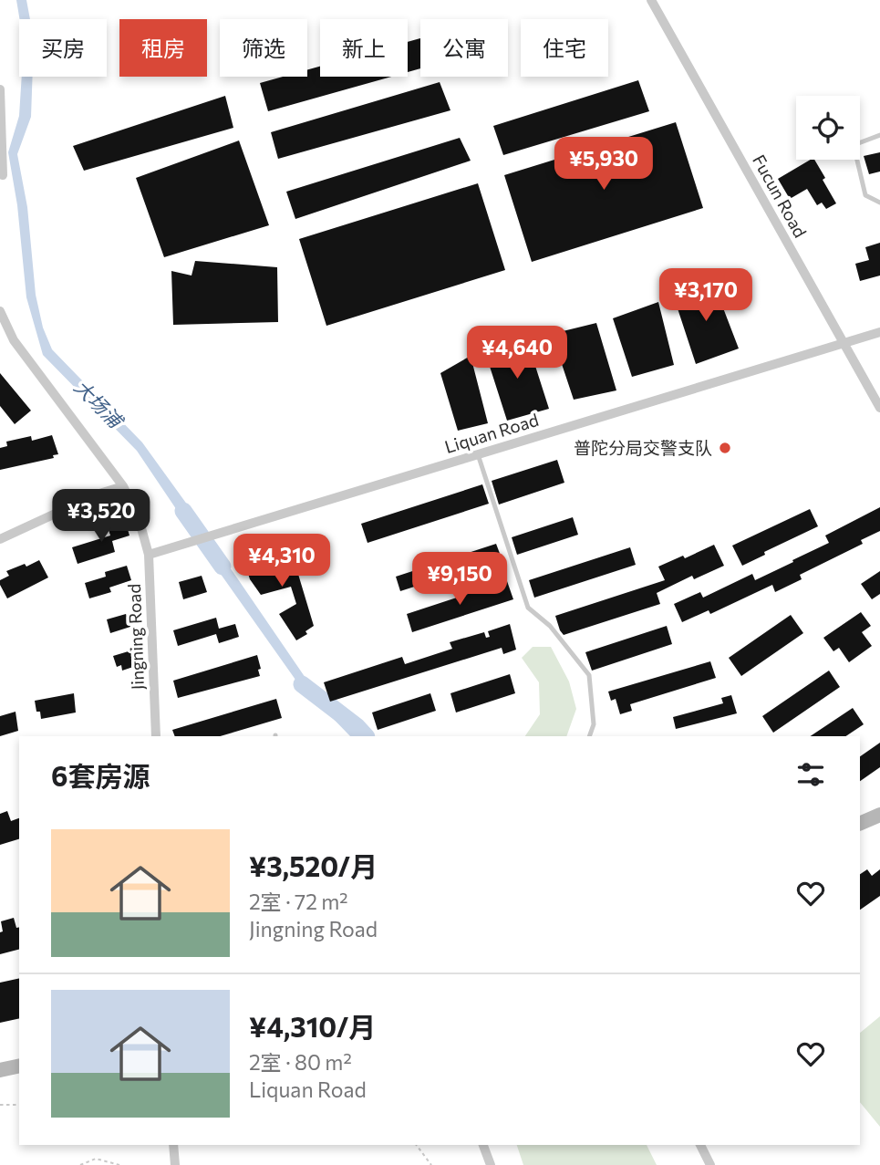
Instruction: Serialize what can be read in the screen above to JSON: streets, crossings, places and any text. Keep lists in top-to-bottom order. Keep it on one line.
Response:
{"streets":{"street":["Fucun Road","Liquan Road","Jingning Road"]},"crossings":[["Fucun Road","Liquan Road"],["Liquan Road","Jingning Road"]],"water":["大场浦"],"places":["普陀分局交警支队"],"page":{"chip":["买房","租房","筛选","新上","公寓","住宅"],"price":["¥5,930","¥3,170","¥4,640","¥3,520","¥4,310","¥9,150"],"heading":"6套房源","list":[{"name":"¥3,520/月","note":"2室 · 72 m² · Jingning Road"},{"name":"¥4,310/月","note":"2室 · 80 m² · Liquan Road"}]}}
